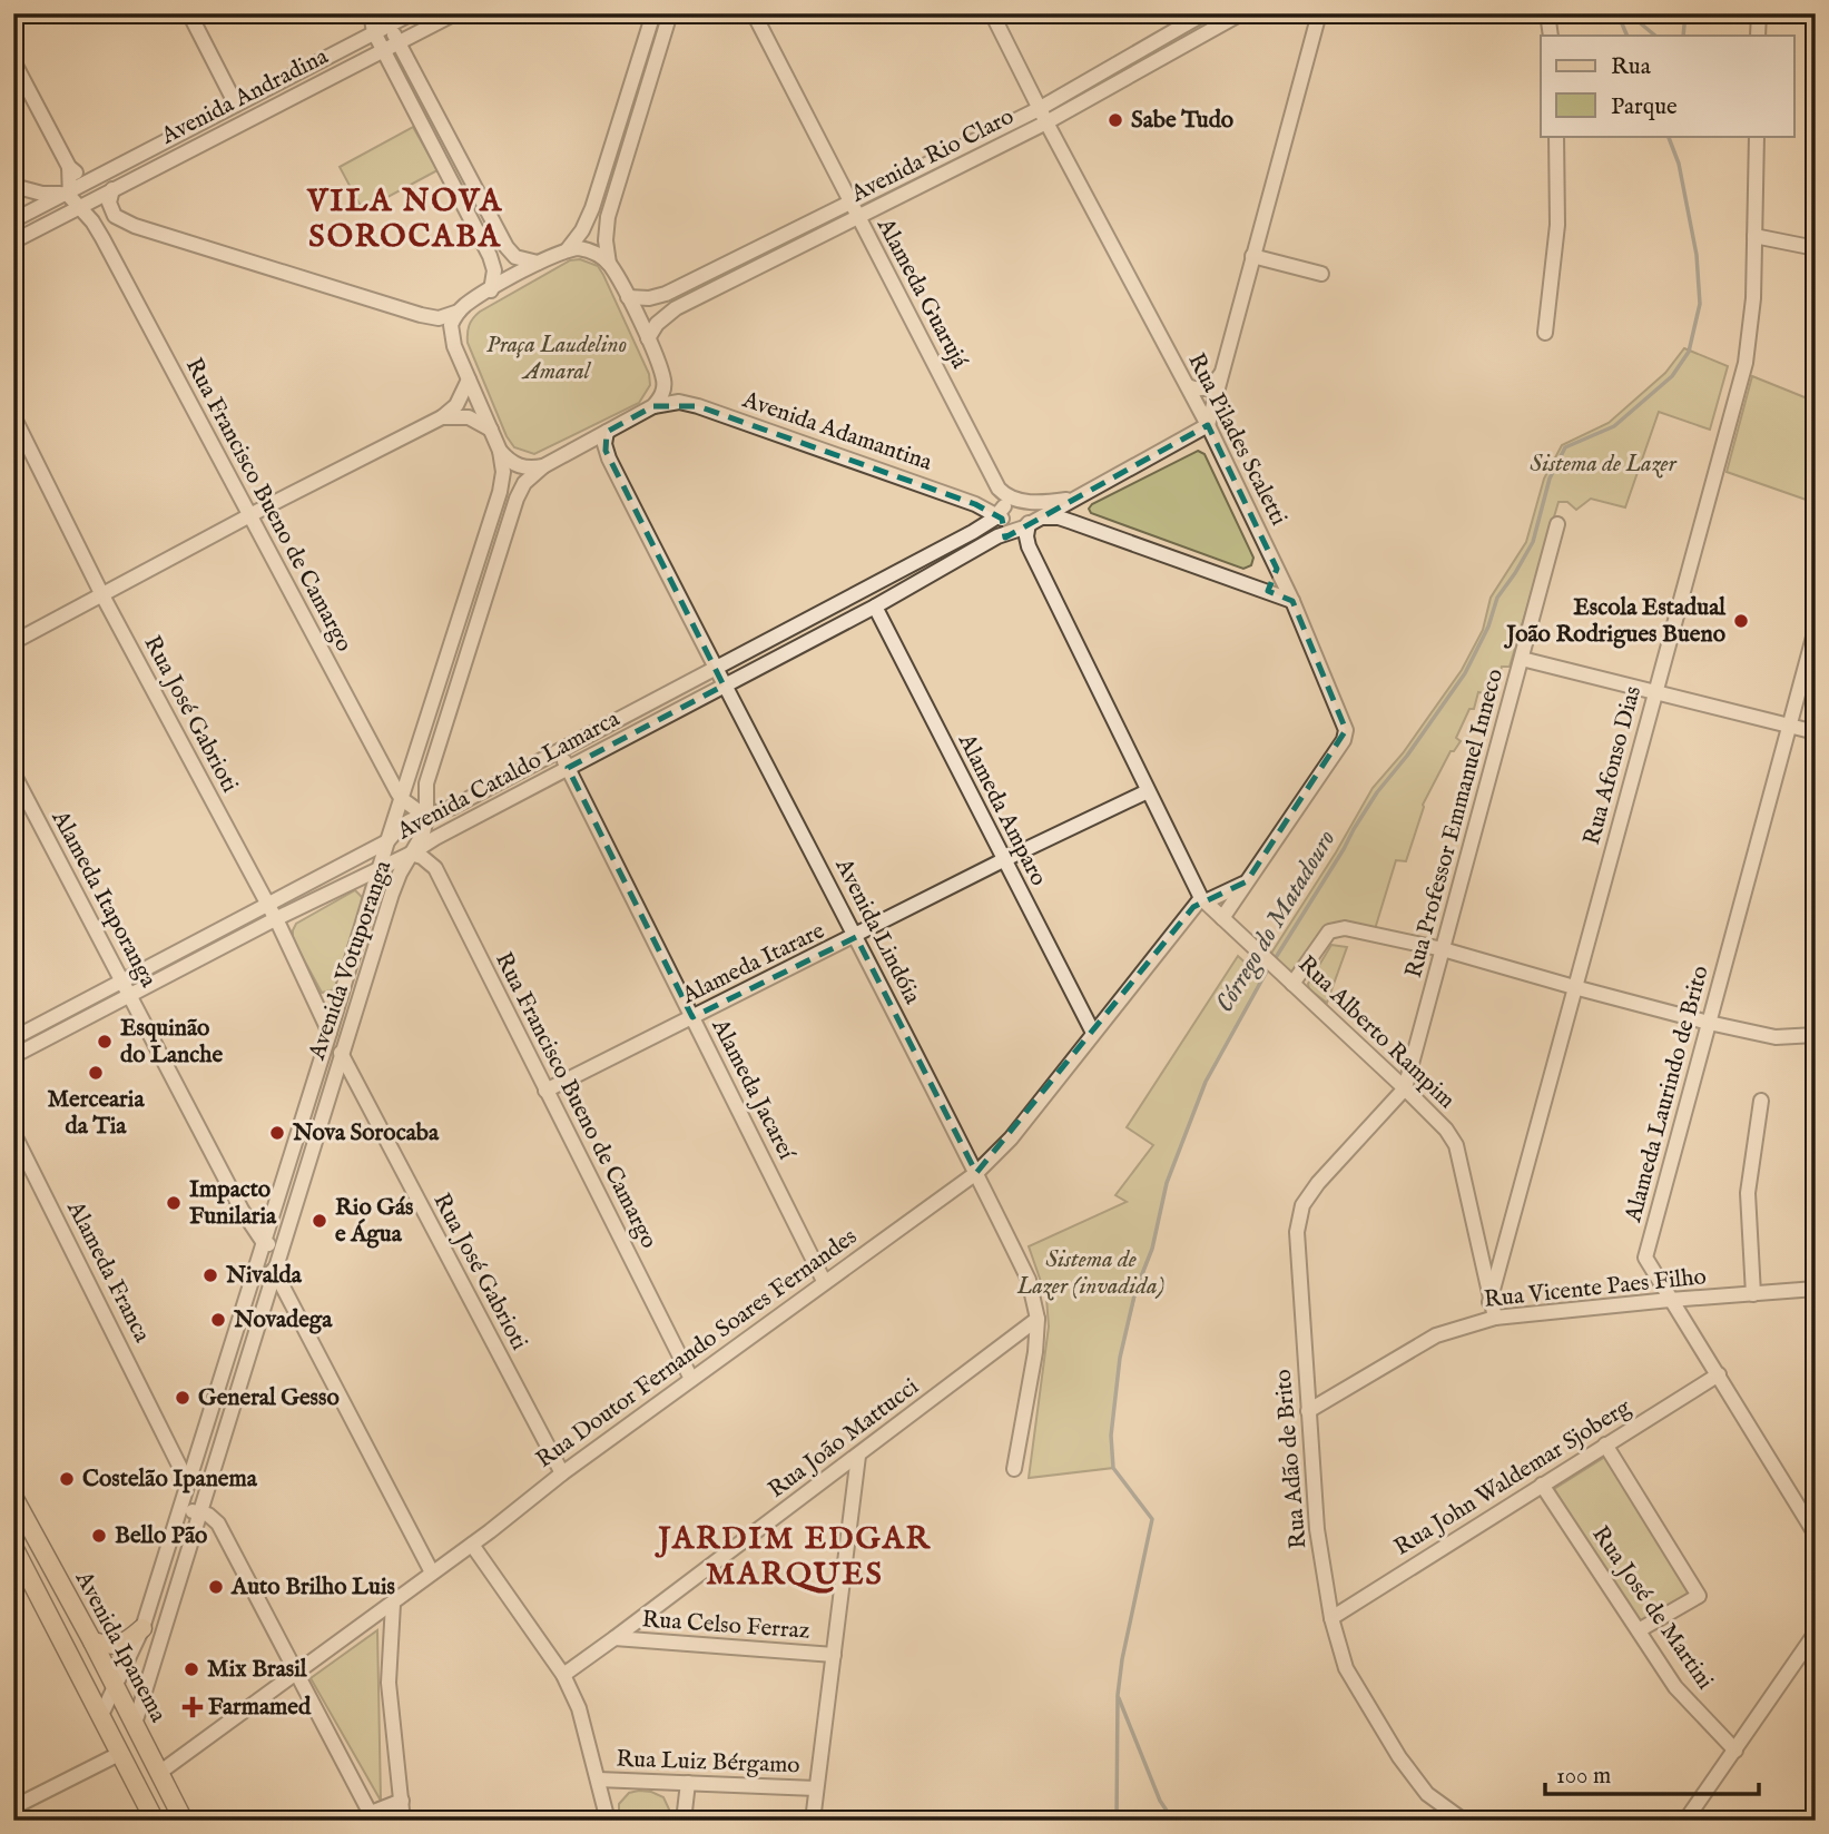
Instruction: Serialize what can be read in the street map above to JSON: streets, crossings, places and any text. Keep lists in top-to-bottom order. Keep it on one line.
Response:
{"streets":{"main road":["Avenida Ipanema"],"street":["Avenida Andradina","Avenida Rio Claro","Alameda Guarujá","Avenida Adamantina","Rua Pilades Scaletti","Rua Francisco Bueno de Camargo","Rua José Gabrioti","Rua Afonso Dias","Avenida Cataldo Lamarca","Alameda Amparo","Rua Professor Emmanuel Inneco","Alameda Itaporanga","Avenida Lindóia","Avenida Votuporanga","Alameda Itarare","Rua Alberto Rampim","Alameda Jacareí","Alameda Laurindo de Brito","Alameda Franca","Rua Vicente Paes Filho","Rua Doutor Fernando Soares Fernandes","Rua João Mattucci","Rua Adão de Brito","Rua John Waldemar Sjoberg","Rua José de Martini","Rua Celso Ferraz","Rua Luiz Bérgamo"]},"crossings":[["Avenida Andradina","Rua Francisco Bueno de Camargo"],["Avenida Rio Claro","Alameda Guarujá"],["Avenida Rio Claro","Avenida Adamantina"],["Avenida Rio Claro","Rua Pilades Scaletti"],["Avenida Rio Claro","Avenida Lindóia"],["Avenida Rio Claro","Avenida Votuporanga"],["Alameda Guarujá","Avenida Adamantina"],["Alameda Guarujá","Avenida Cataldo Lamarca"],["Avenida Adamantina","Avenida Cataldo Lamarca"],["Avenida Adamantina","Avenida Lindóia"],["Avenida Adamantina","Avenida Votuporanga"],["Rua Pilades Scaletti","Avenida Cataldo Lamarca"],["Rua Pilades Scaletti","Rua Alberto Rampim"],["Rua Pilades Scaletti","Rua Doutor Fernando Soares Fernandes"],["Rua Francisco Bueno de Camargo","Avenida Cataldo Lamarca"],["Rua Francisco Bueno de Camargo","Avenida Votuporanga"],["Rua Francisco Bueno de Camargo","Alameda Itarare"],["Rua Francisco Bueno de Camargo","Rua Doutor Fernando Soares Fernandes"],["Rua José Gabrioti","Avenida Cataldo Lamarca"],["Rua José Gabrioti","Avenida Votuporanga"],["Rua José Gabrioti","Rua Doutor Fernando Soares Fernandes"],["Rua Afonso Dias","Rua Alberto Rampim"],["Avenida Cataldo Lamarca","Alameda Amparo"],["Avenida Cataldo Lamarca","Alameda Itaporanga"],["Avenida Cataldo Lamarca","Avenida Lindóia"],["Avenida Cataldo Lamarca","Avenida Votuporanga"],["Avenida Cataldo Lamarca","Alameda Jacareí"],["Alameda Amparo","Alameda Itarare"],["Alameda Amparo","Rua Doutor Fernando Soares Fernandes"],["Rua Professor Emmanuel Inneco","Rua Alberto Rampim"],["Rua Professor Emmanuel Inneco","Rua Adão de Brito"],["Alameda Itaporanga","Avenida Votuporanga"],["Avenida Lindóia","Avenida Votuporanga"],["Avenida Lindóia","Alameda Itarare"],["Avenida Lindóia","Rua Doutor Fernando Soares Fernandes"],["Avenida Lindóia","Rua João Mattucci"],["Avenida Votuporanga","Alameda Franca"],["Avenida Votuporanga","Avenida Ipanema"],["Alameda Itarare","Alameda Jacareí"],["Rua Alberto Rampim","Rua Vicente Paes Filho"],["Rua Alberto Rampim","Rua Doutor Fernando Soares Fernandes"],["Rua Alberto Rampim","Rua Adão de Brito"],["Alameda Jacareí","Rua Doutor Fernando Soares Fernandes"],["Alameda Laurindo de Brito","Rua Vicente Paes Filho"],["Alameda Laurindo de Brito","Rua John Waldemar Sjoberg"],["Rua Vicente Paes Filho","Rua Adão de Brito"],["Rua Doutor Fernando Soares Fernandes","Avenida Ipanema"],["Rua João Mattucci","Rua Celso Ferraz"],["Rua Adão de Brito","Rua John Waldemar Sjoberg"],["Rua John Waldemar Sjoberg","Rua José de Martini"]],"districts":["VILA NOVA SOROCABA","JARDIM EDGAR MARQUES"],"water":["Córrego do Matadouro"],"parks":["Praça Laudelino Amaral","Sistema de Lazer","Sistema de Lazer (invadida)"],"places":{"other":["Sabe Tudo","Escola Estadual João Rodrigues Bueno","Esquinão do Lanche","Mercearia da Tia","Nova Sorocaba","Impacto Funilaria","Rio Gás e Água","Nivalda","Novadega","General Gesso","Costelão Ipanema","Bello Pão","Auto Brilho Luis","Mix Brasil"],"health":["Farmamed"]},"legend":["Rua","Parque"],"scale_bar":"100 m"}
